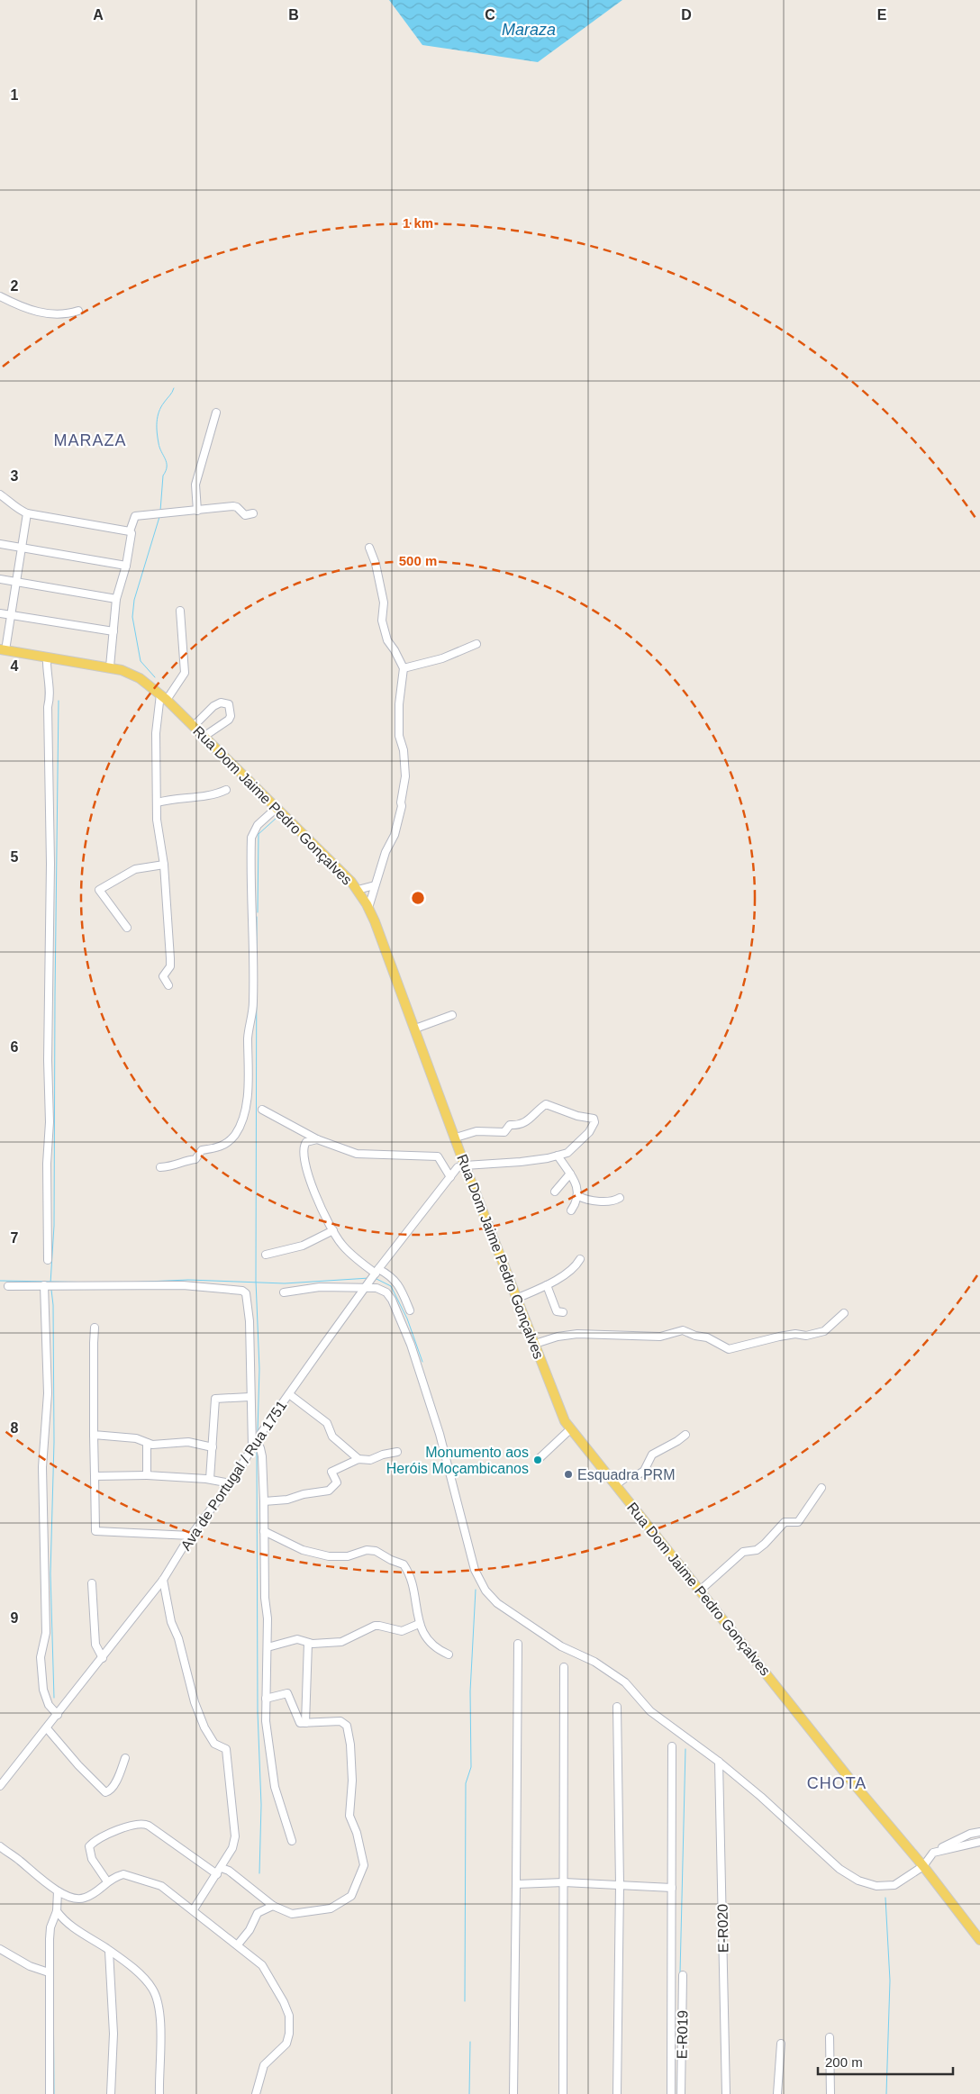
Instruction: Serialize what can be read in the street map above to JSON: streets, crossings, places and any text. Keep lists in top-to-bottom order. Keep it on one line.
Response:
{"streets":{"main road":["Rua Dom Jaime Pedro Gonçalves"],"street":["Ava de Portugal / Rua 1751","E-R020","E-R019"]},"crossings":[["Rua Dom Jaime Pedro Gonçalves","Ava de Portugal / Rua 1751"]],"districts":["MARAZA","CHOTA"],"water":["Maraza"],"places":["Monumento aos Heróis Moçambicanos","Esquadra PRM"],"scale_bar":"200 m","grid":{"columns":["A","B","C","D","E"],"rows":["1","2","3","4","5","6","7","8","9"]},"rings":["1 km","500 m"]}
